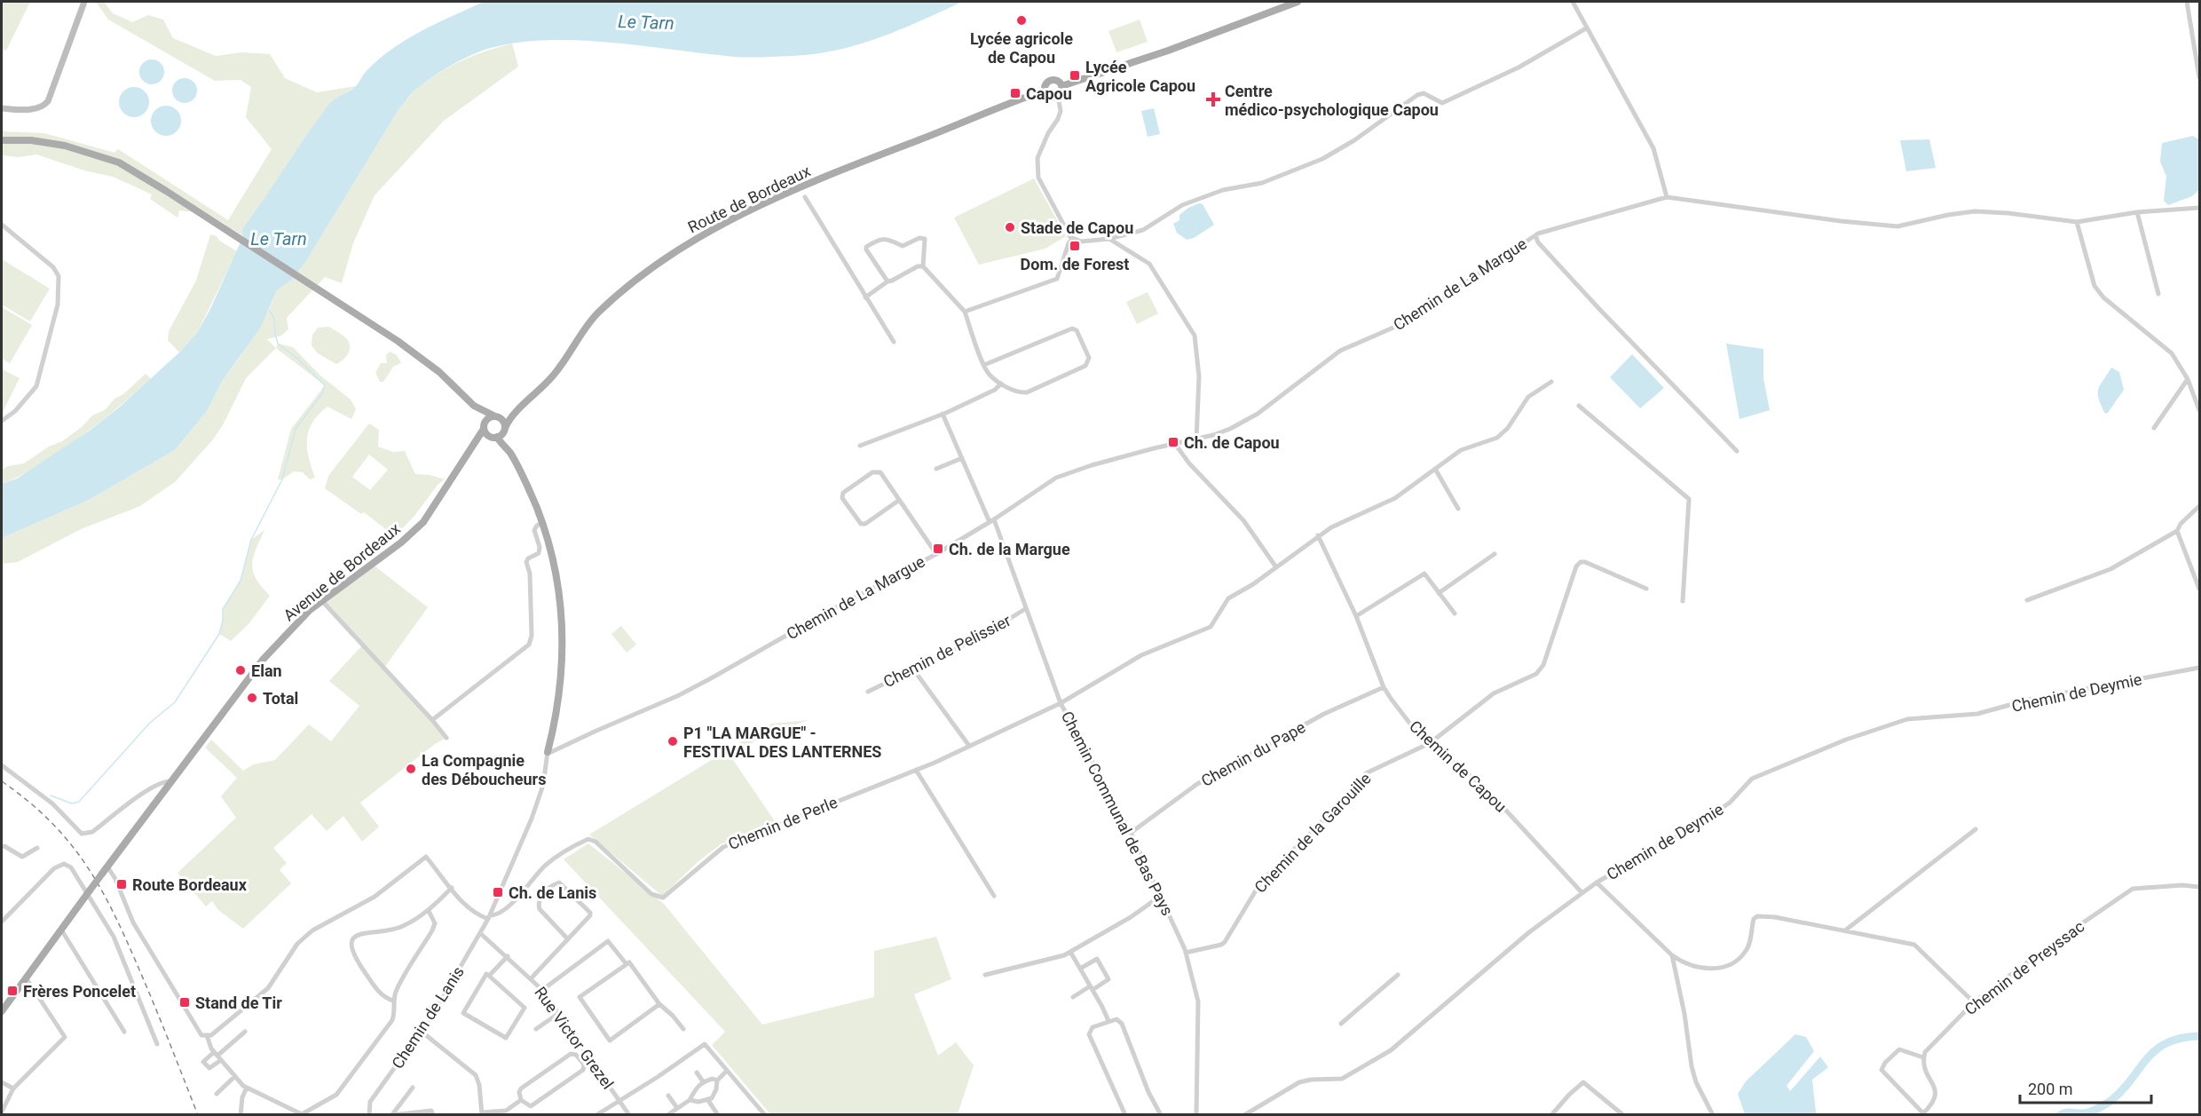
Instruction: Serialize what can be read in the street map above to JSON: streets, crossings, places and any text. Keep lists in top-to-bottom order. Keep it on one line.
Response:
{"streets":{"main road":["Route de Bordeaux","Avenue de Bordeaux"],"street":["Chemin de La Margue","Chemin de Pelissier","Chemin de Deymie","Chemin du Pape","Chemin de Capou","Chemin Communal de Bas Pays","Chemin de Perle","Chemin de la Garouille","Chemin de Preyssac","Chemin de Lanis","Rue Victor Grezel"]},"crossings":[["Route de Bordeaux","Avenue de Bordeaux"],["Chemin de La Margue","Chemin Communal de Bas Pays"],["Chemin de Pelissier","Chemin Communal de Bas Pays"],["Chemin de Deymie","Chemin de Capou"],["Chemin du Pape","Chemin de Capou"],["Chemin du Pape","Chemin Communal de Bas Pays"],["Chemin de Capou","Chemin de Perle"],["Chemin de Capou","Chemin de la Garouille"],["Chemin Communal de Bas Pays","Chemin de Perle"],["Chemin Communal de Bas Pays","Chemin de la Garouille"],["Chemin de Perle","Chemin de Lanis"],["Chemin de Lanis","Rue Victor Grezel"]],"water":["Le Tarn"],"places":{"other":["Lycée agricole de Capou","Stade de Capou","Elan","Total","P1 \"LA MARGUE\" - FESTIVAL DES LANTERNES","La Compagnie des Déboucheurs"],"transit":["Lycée Agricole Capou","Capou","Dom. de Forest","Ch. de Capou","Ch. de la Margue","Route Bordeaux","Ch. de Lanis","Frères Poncelet","Stand de Tir"],"health":["Centre médico-psychologique Capou"]},"scale_bar":"200 m"}
